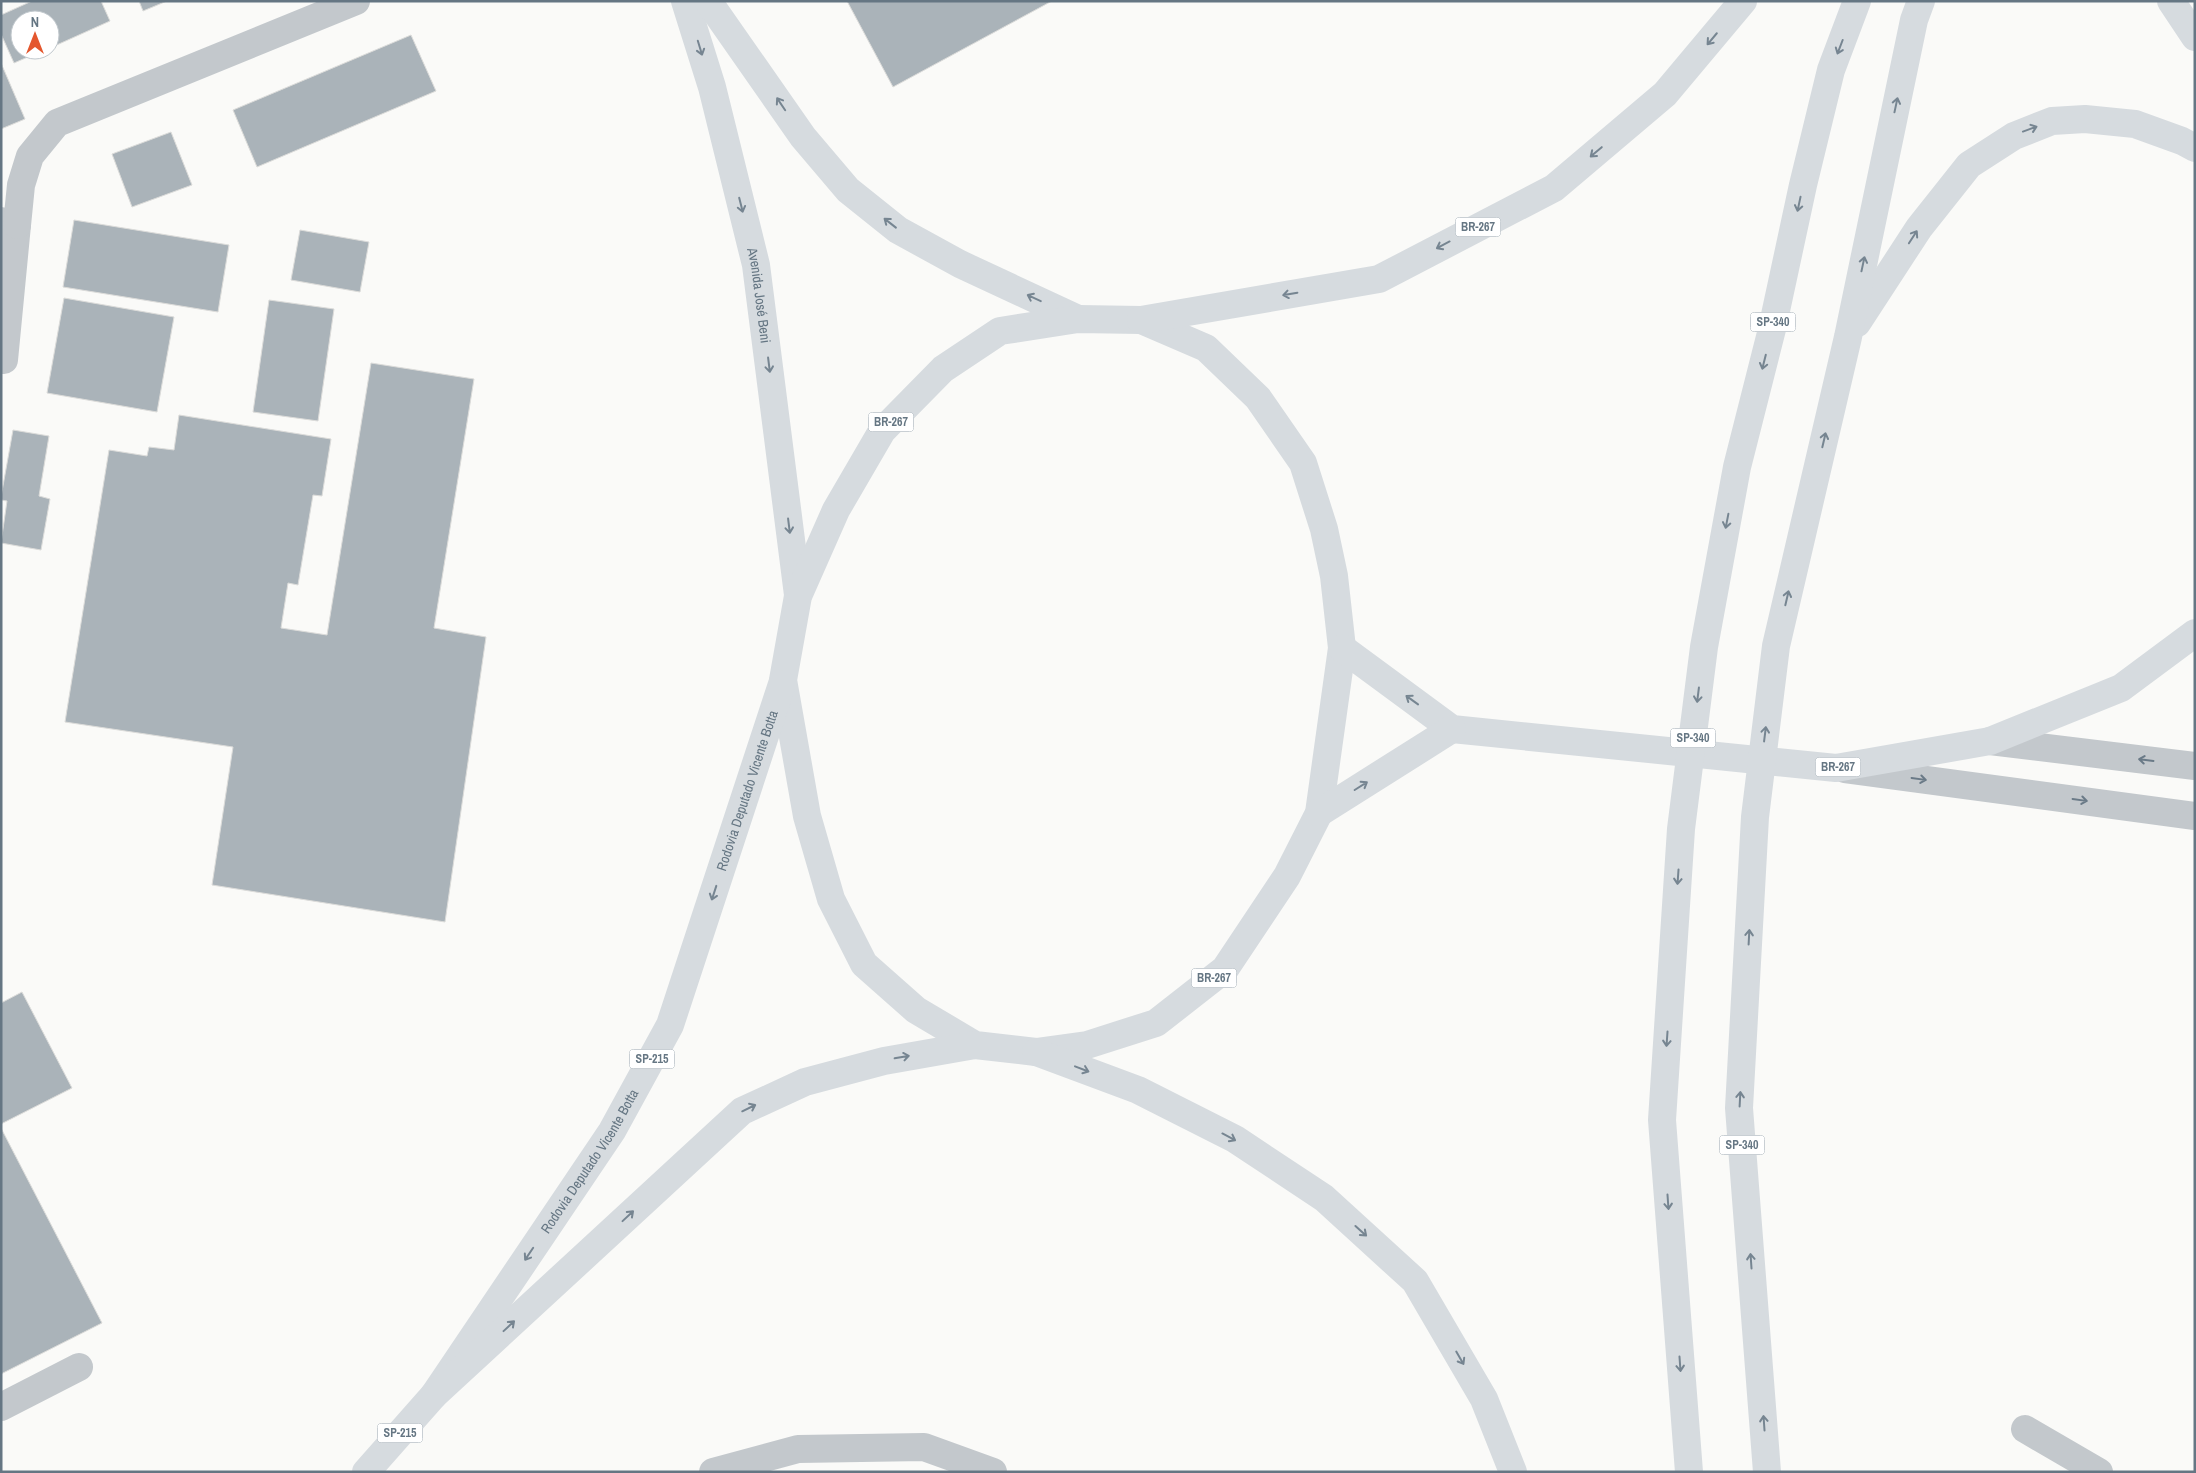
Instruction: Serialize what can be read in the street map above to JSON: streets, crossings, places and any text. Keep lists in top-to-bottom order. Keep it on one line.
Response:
{"streets":{"main road":["BR-267","Avenida José Beni","SP-340","Rodovia Deputado Vicente Botta","SP-215"]},"crossings":[["BR-267","Avenida José Beni"],["BR-267","Rodovia Deputado Vicente Botta"]],"one_way":["Avenida José Beni"],"north":"top"}
